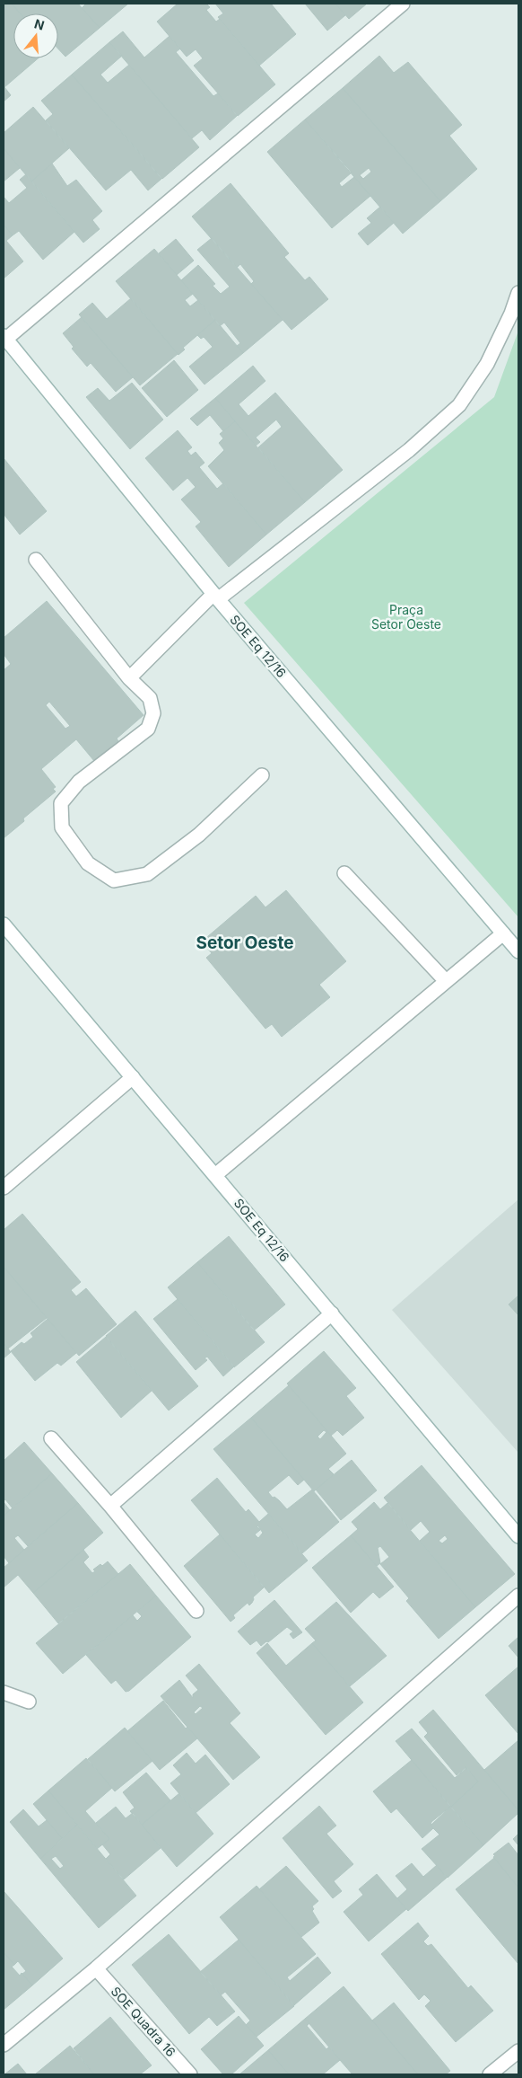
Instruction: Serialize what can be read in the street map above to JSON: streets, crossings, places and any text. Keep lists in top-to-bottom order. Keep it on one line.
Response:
{"streets":{"street":["SOE Eq 12/16","SOE Quadra 16"]},"districts":["Setor Oeste"],"parks":["Praça Setor Oeste"],"north":"top"}
